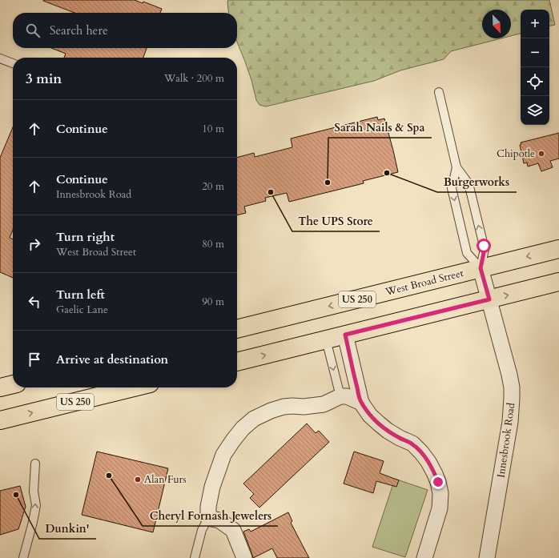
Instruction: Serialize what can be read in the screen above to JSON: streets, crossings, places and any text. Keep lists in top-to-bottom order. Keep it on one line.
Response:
{"streets":{"main road":["West Broad Street","US 250"],"street":["Innesbrook Road"]},"crossings":[["West Broad Street","Innesbrook Road"]],"places":["Chipotle","Burgerworks","Sarah Nails & Spa","The UPS Store","Cheryl Fornash Jewelers","Alan Furs","Dunkin'"],"north":"bottom right","page":{"map_buttons":["+","−"],"search":"Search here","heading":["3 min","Walk · 200 m"],"list":[["Continue","10 m"],["Continue","Innesbrook Road","20 m"],["Turn right","West Broad Street","80 m"],["Turn left","Gaelic Lane","90 m"],"Arrive at destination"]}}
